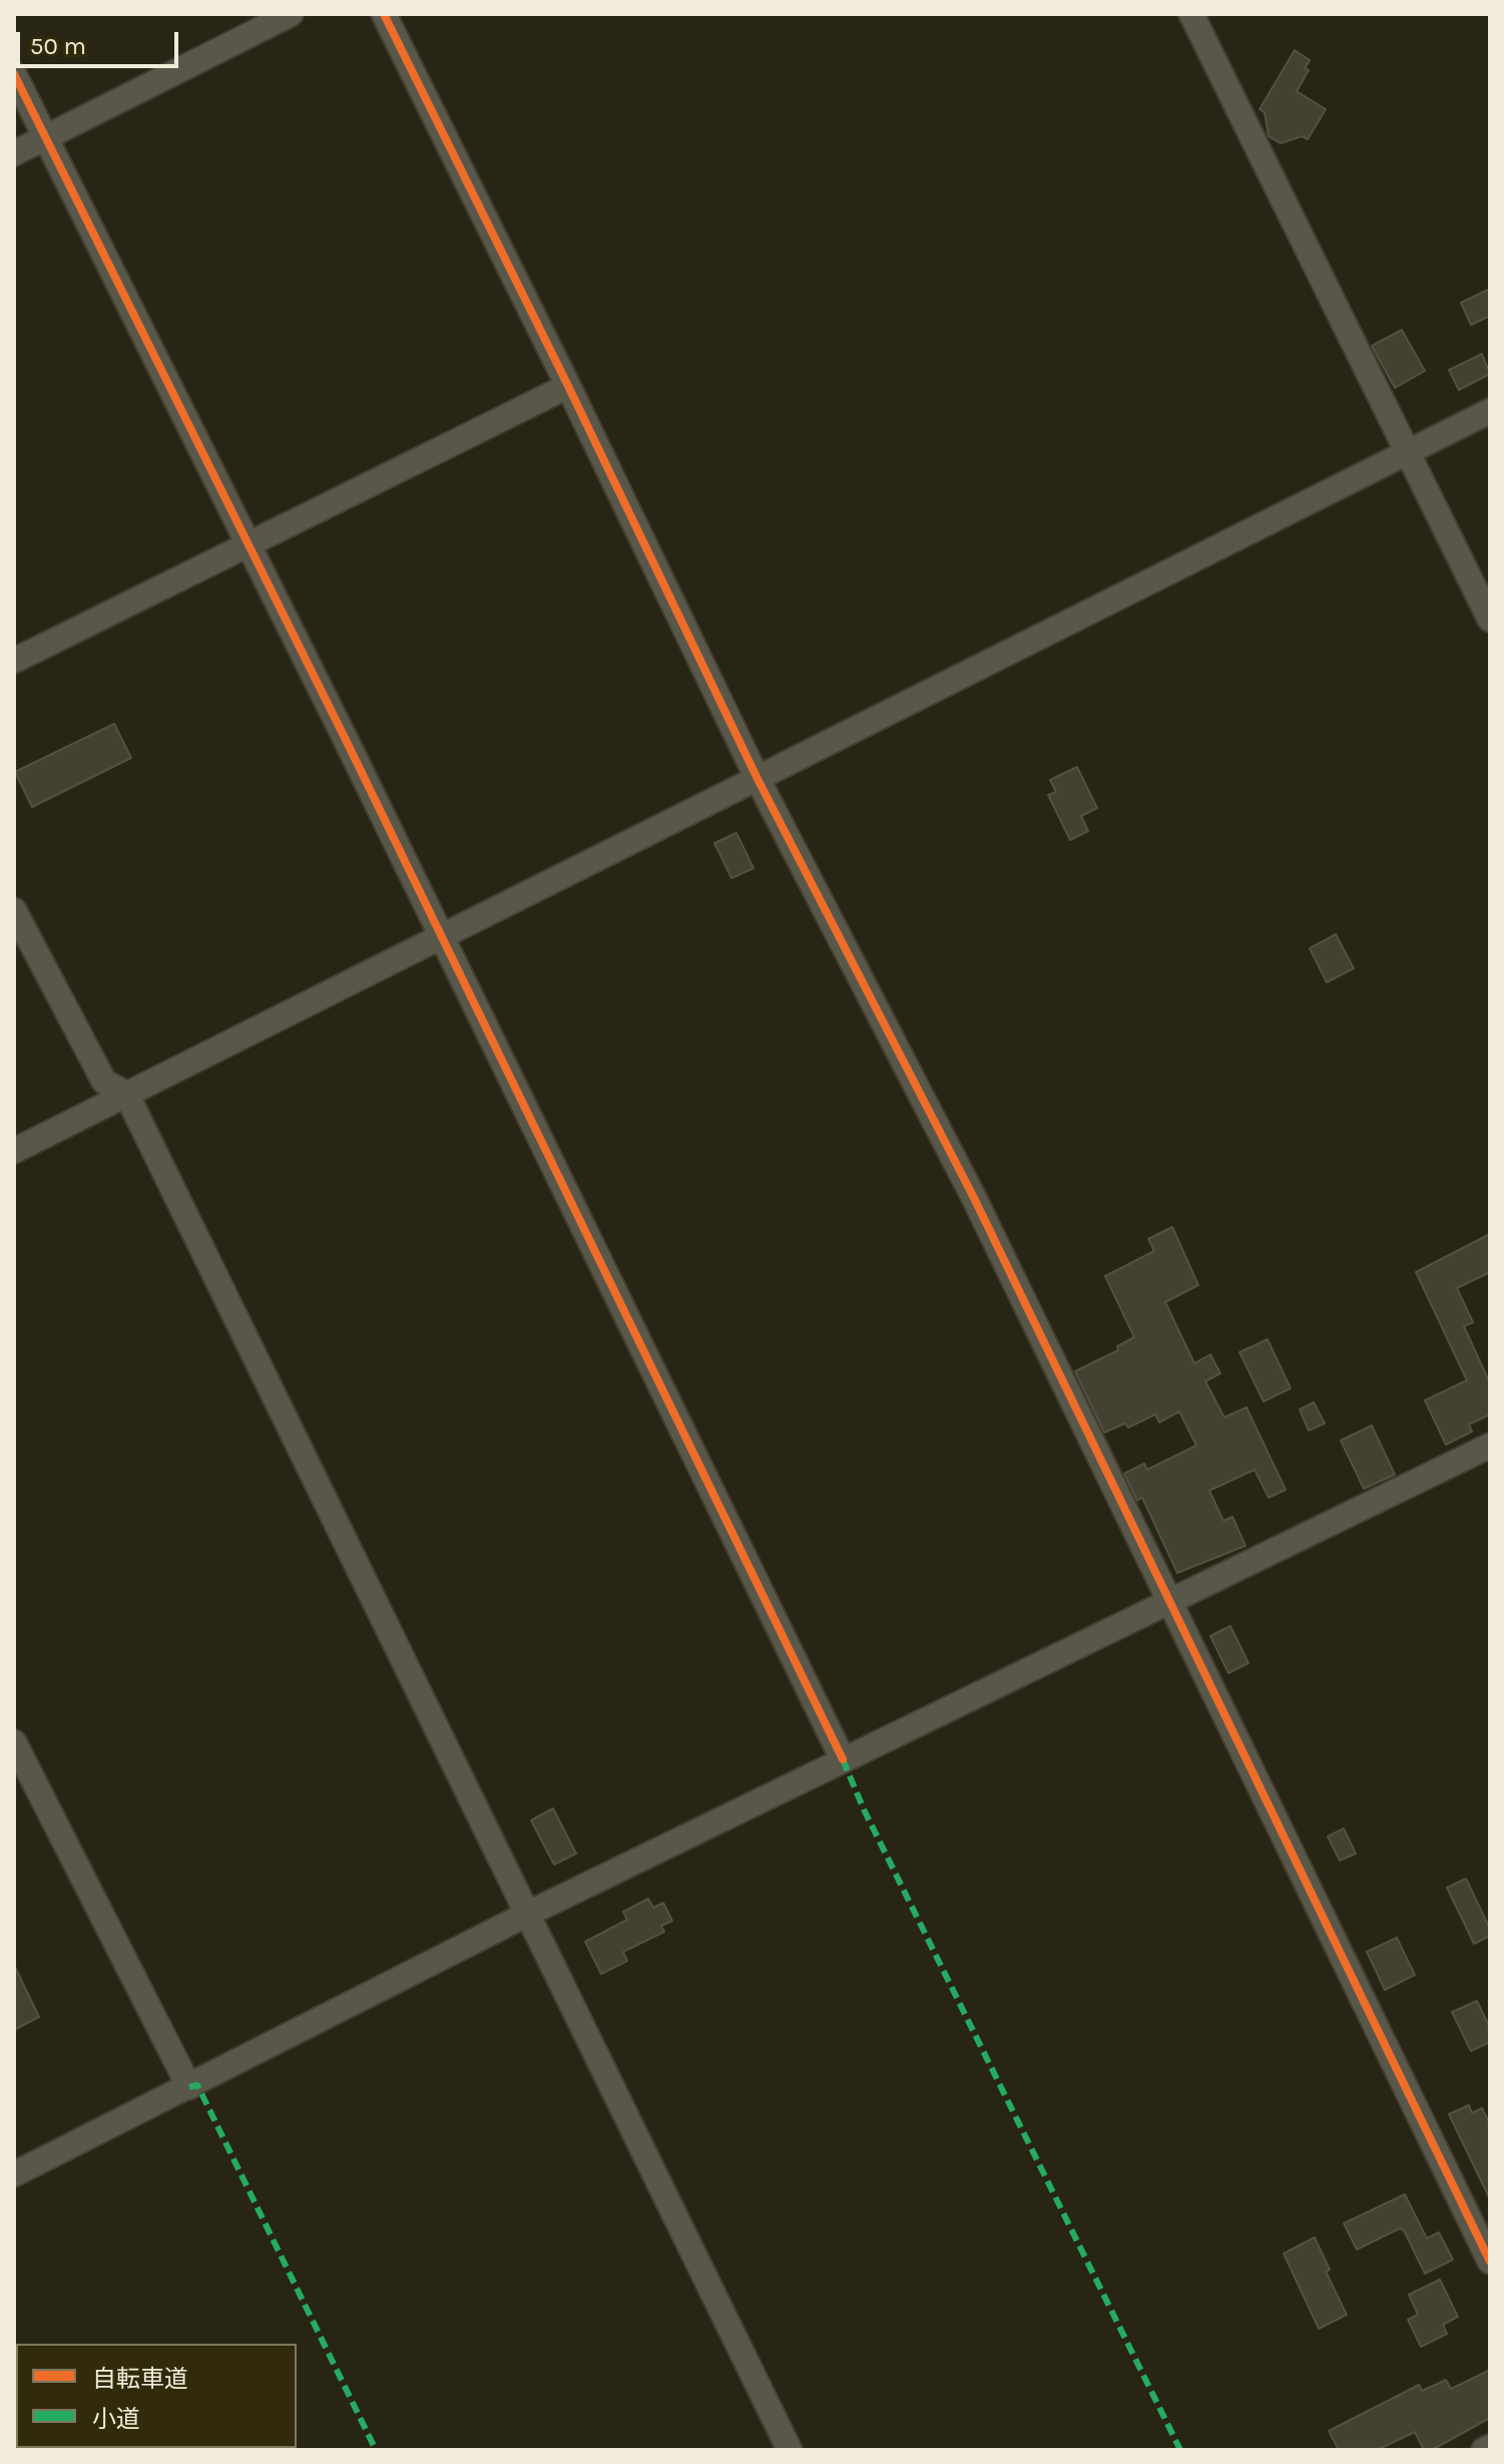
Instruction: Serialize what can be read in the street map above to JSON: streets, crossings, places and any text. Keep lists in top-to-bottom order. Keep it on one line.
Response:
{"legend":["自転車道","小道"],"scale_bar":"50 m"}
